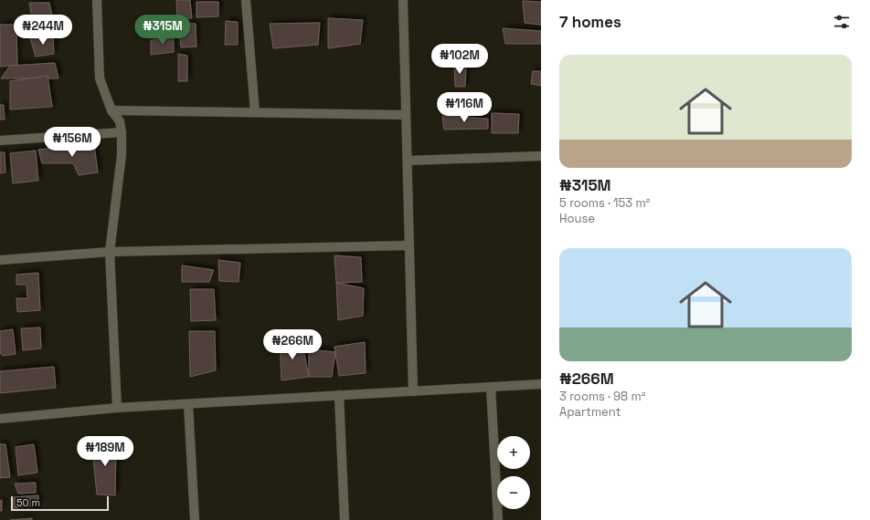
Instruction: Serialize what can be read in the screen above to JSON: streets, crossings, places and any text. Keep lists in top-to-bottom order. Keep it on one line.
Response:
{"scale_bar":"50 m","page":{"heading":"7 homes","price":["₦244M","₦315M","₦102M","₦116M","₦156M","₦266M","₦189M"],"list":[{"name":"₦315M","note":"5 rooms · 153 m² · House"},{"name":"₦266M","note":"3 rooms · 98 m² · Apartment"}],"map_buttons":["+","−"],"scale":"50 m"}}
